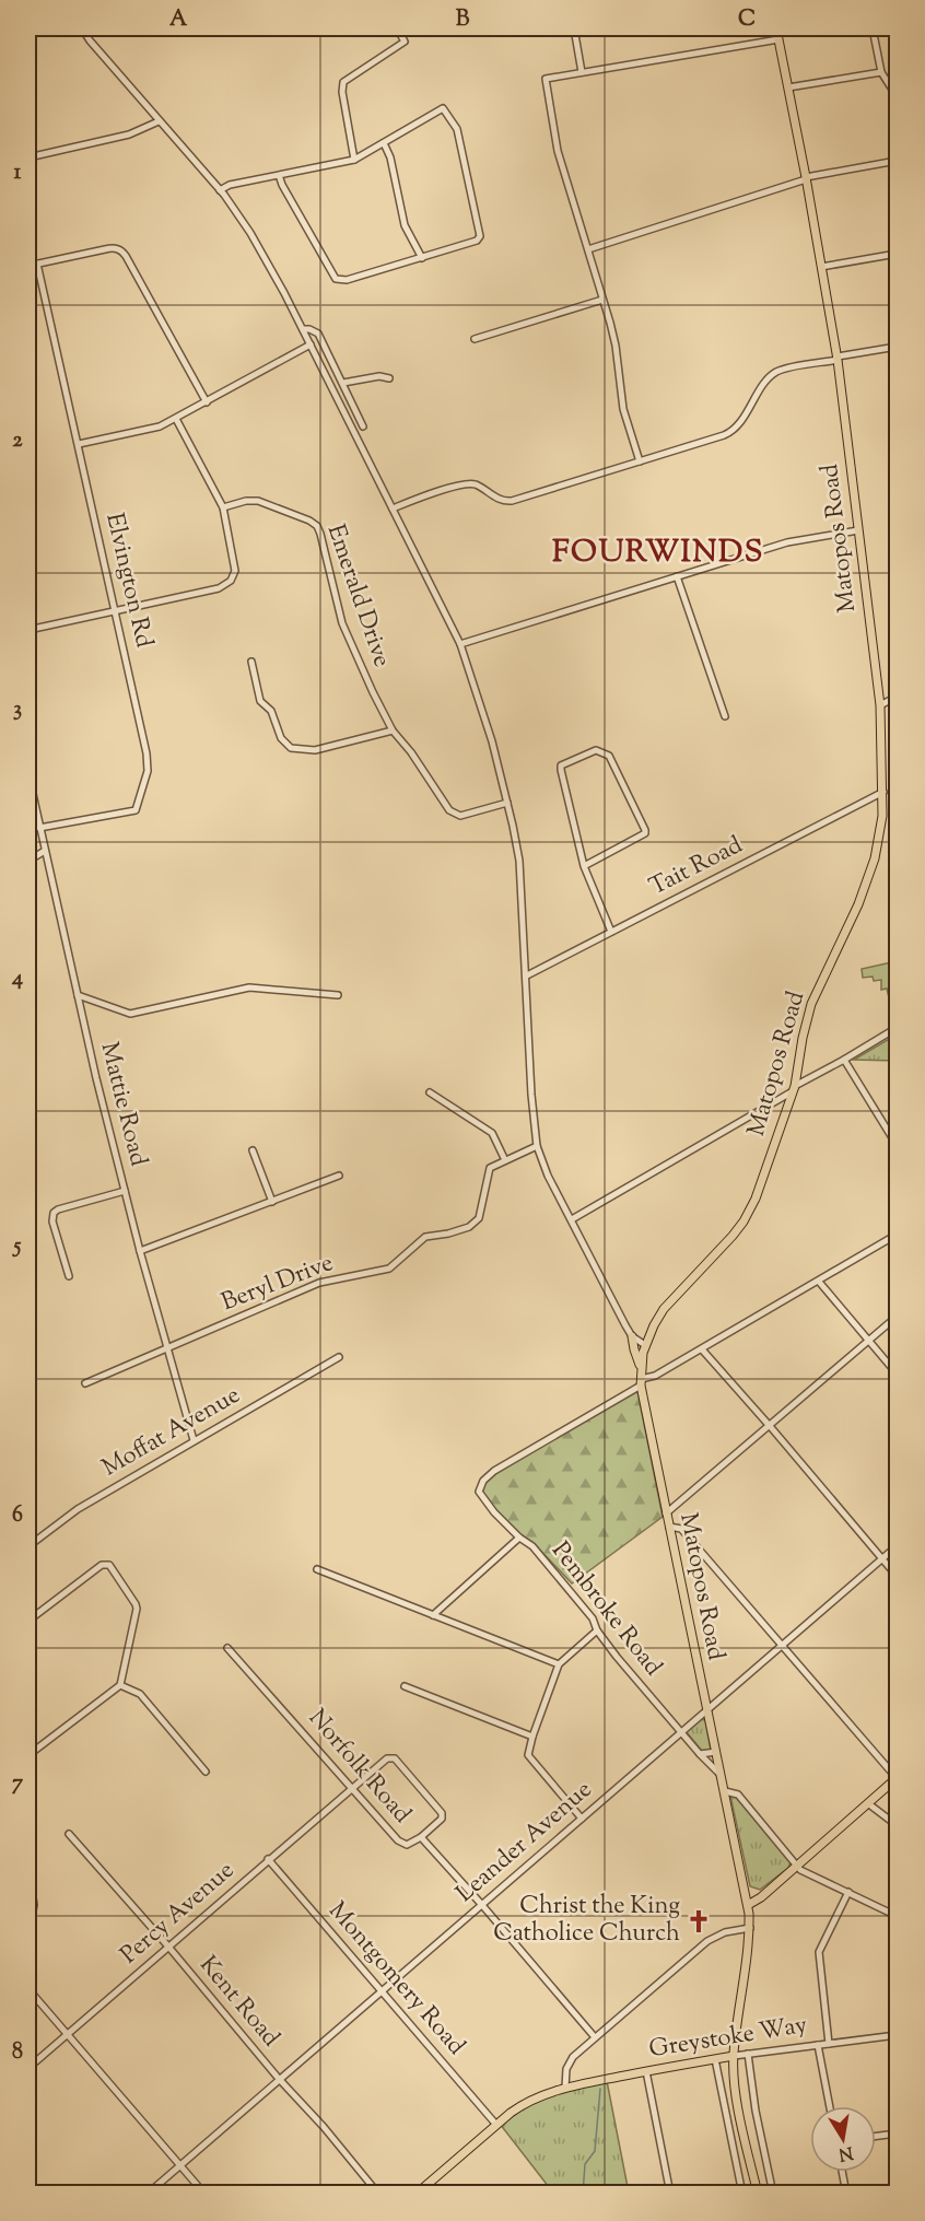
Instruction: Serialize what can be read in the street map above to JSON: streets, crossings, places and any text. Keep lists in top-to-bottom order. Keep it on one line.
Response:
{"streets":{"main road":["Matopos Road","Greystoke Way"],"street":["Elvington Rd","Emerald Drive","Tait Road","Mattie Road","Beryl Drive","Moffat Avenue","Pembroke Road","Norfolk Road","Leander Avenue","Percy Avenue","Montgomery Road","Kent Road"]},"crossings":[["Matopos Road","Tait Road"],["Matopos Road","Pembroke Road"],["Matopos Road","Leander Avenue"],["Matopos Road","Greystoke Way"],["Elvington Rd","Mattie Road"],["Mattie Road","Beryl Drive"],["Mattie Road","Moffat Avenue"],["Pembroke Road","Leander Avenue"],["Norfolk Road","Leander Avenue"],["Norfolk Road","Percy Avenue"],["Leander Avenue","Montgomery Road"],["Leander Avenue","Kent Road"],["Percy Avenue","Montgomery Road"],["Percy Avenue","Kent Road"],["Montgomery Road","Greystoke Way"]],"districts":["FOURWINDS"],"places":{"church":["Christ the King Catholice Church"]},"north":"bottom","grid":{"columns":["A","B","C"],"rows":["1","2","3","4","5","6","7","8"]}}
